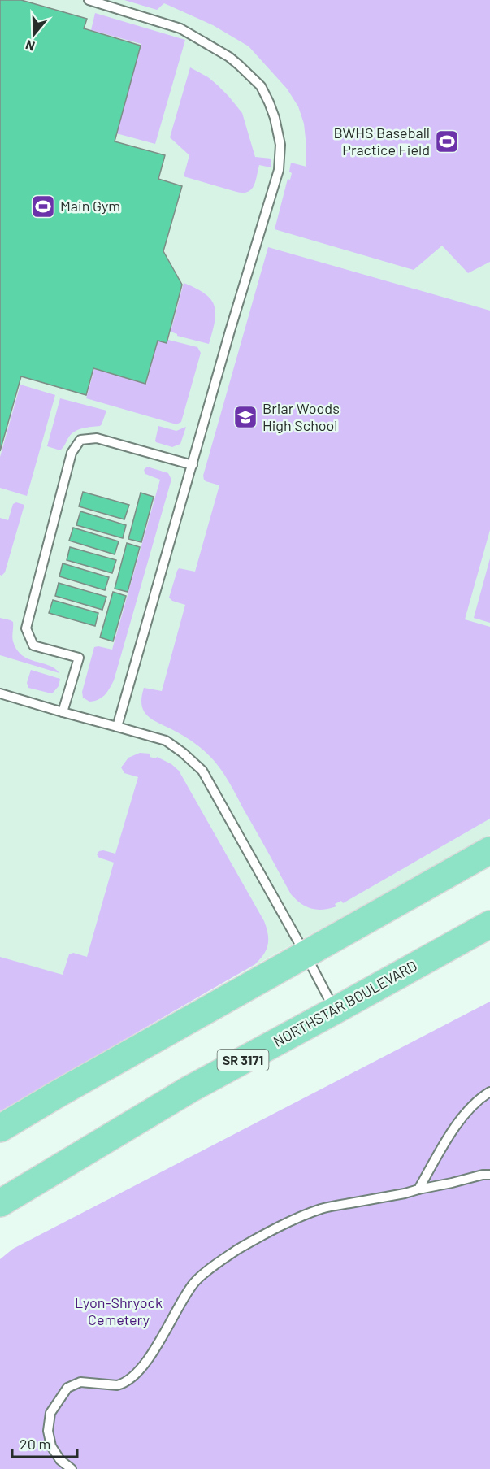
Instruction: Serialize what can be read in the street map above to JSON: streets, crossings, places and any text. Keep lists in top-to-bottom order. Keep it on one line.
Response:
{"streets":{"main road":["NORTHSTAR BOULEVARD","SR 3171"]},"parks":["Lyon-Shryock Cemetery"],"places":{"sports":["BWHS Baseball Practice Field","Main Gym"],"school or university":["Briar Woods High School"]},"scale_bar":"20 m","north":"bottom"}
